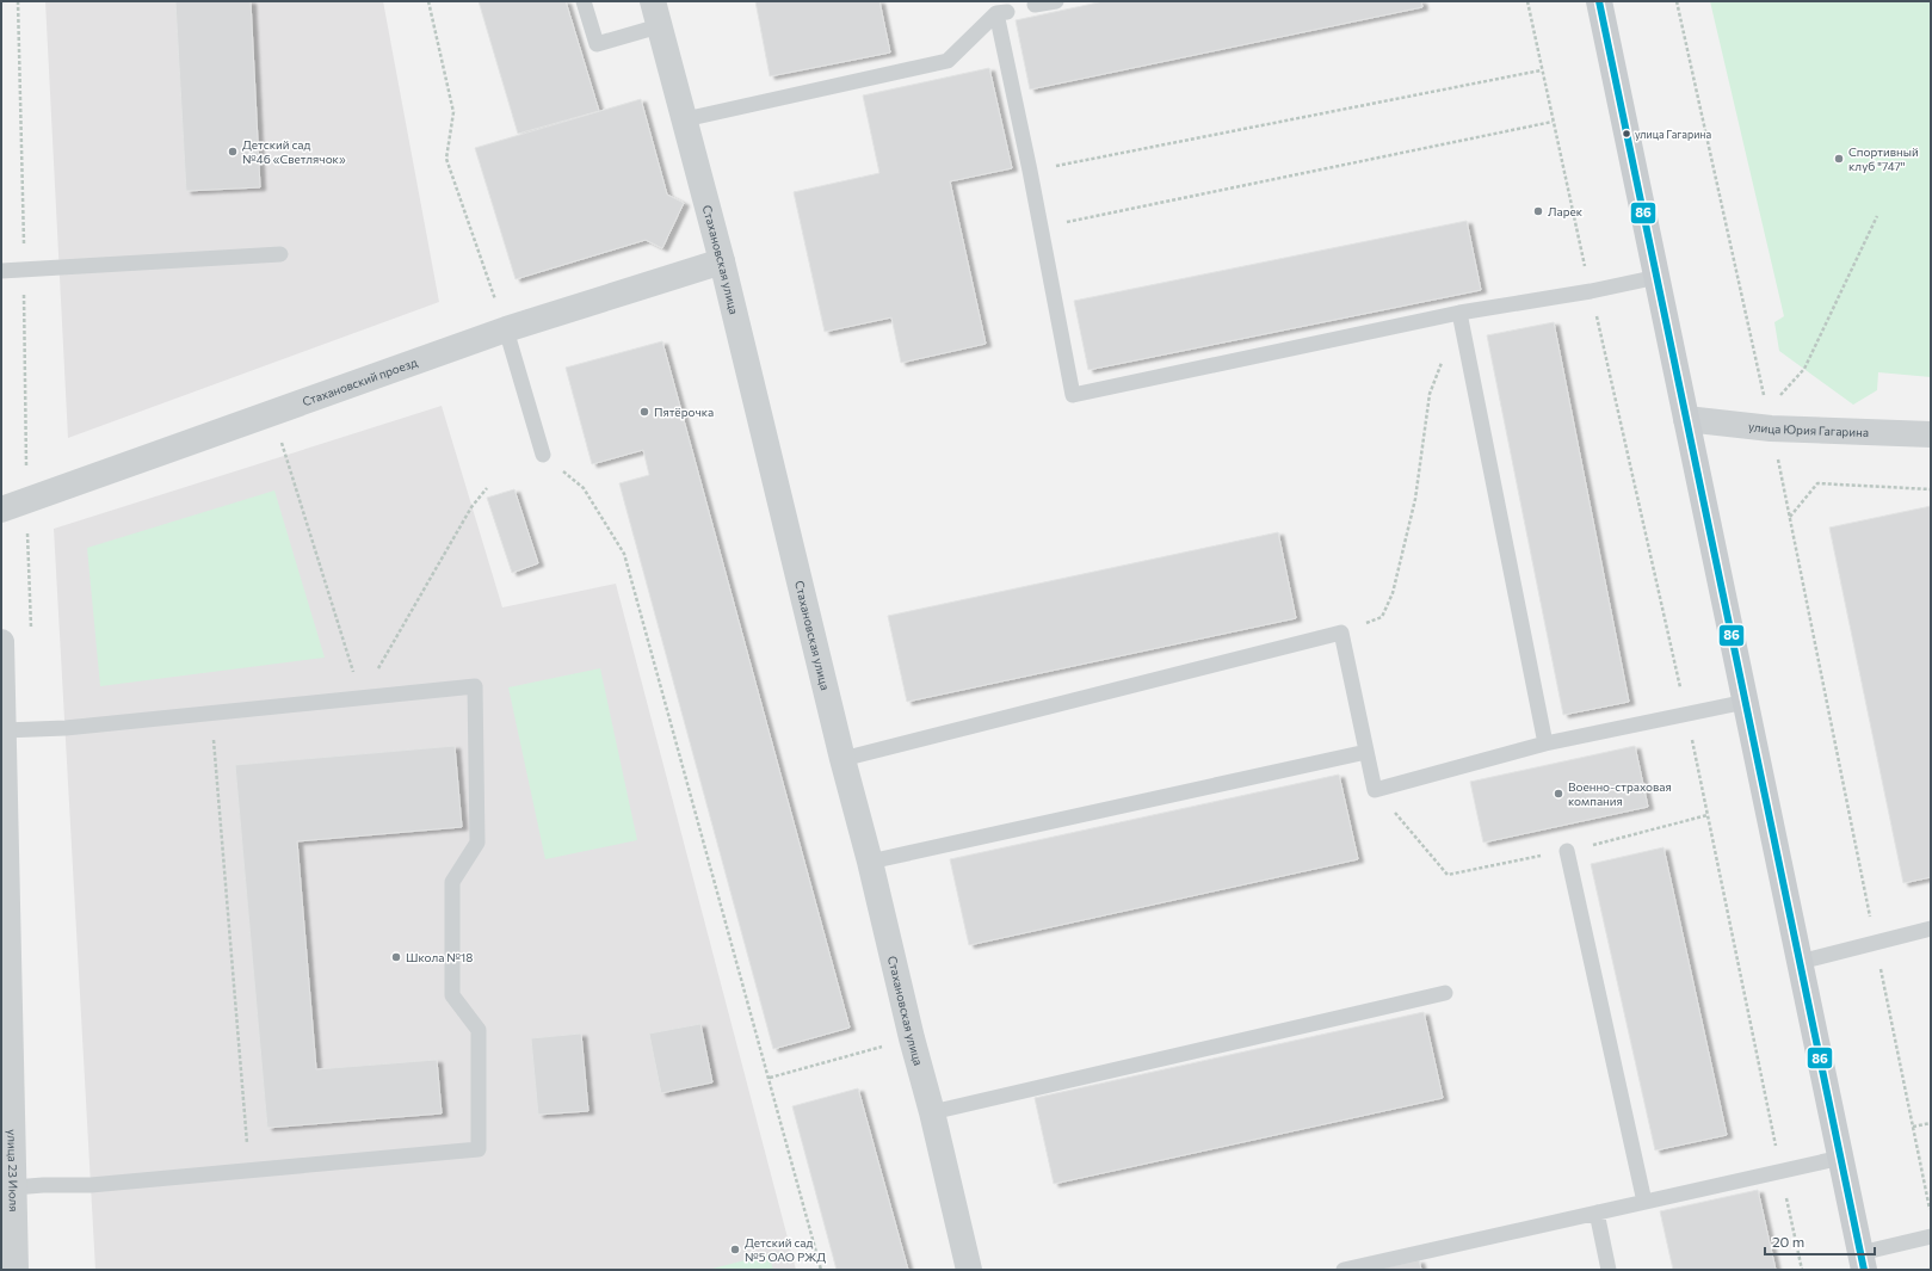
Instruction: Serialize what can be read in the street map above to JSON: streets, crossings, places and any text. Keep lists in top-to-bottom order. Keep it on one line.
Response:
{"streets":{"street":["Стахановская улица","Стахановский проезд","улица Юрия Гагарина","улица 23 Июля"]},"crossings":[["Стахановская улица","Стахановский проезд"]],"places":["улица Гагарина","Детский сад №46 «Светлячок»","Спортивный клуб \"747\"","Ларек","Пятёрочка","Военно-страховая компания","Школа №18","Детский сад №5 ОАО РЖД"],"lines":["transit line 86"],"scale_bar":"20 m"}
